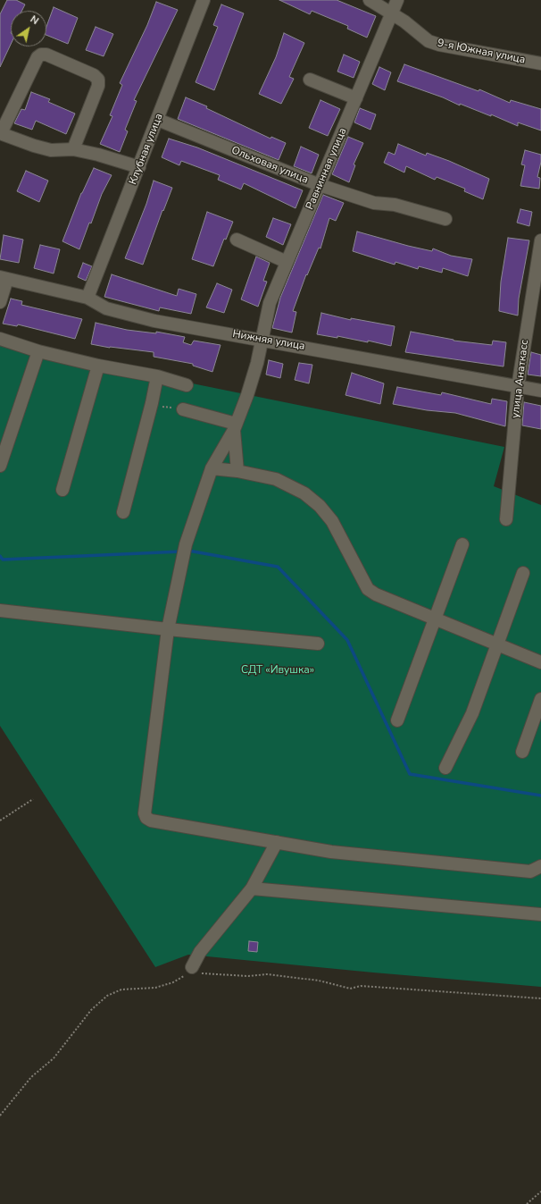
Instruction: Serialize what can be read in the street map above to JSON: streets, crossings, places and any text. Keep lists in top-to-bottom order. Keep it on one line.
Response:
{"streets":{"street":["9-я Южная улица","Клубная улица","Ольховая улица","Равнинная улица","Нижняя улица","улица Анаткасс"]},"crossings":[["9-я Южная улица","Равнинная улица"],["Клубная улица","Ольховая улица"],["Клубная улица","Нижняя улица"],["Ольховая улица","Равнинная улица"],["Равнинная улица","Нижняя улица"],["Нижняя улица","улица Анаткасс"]],"parks":["СДТ «Ивушка»"],"north":"top right"}
